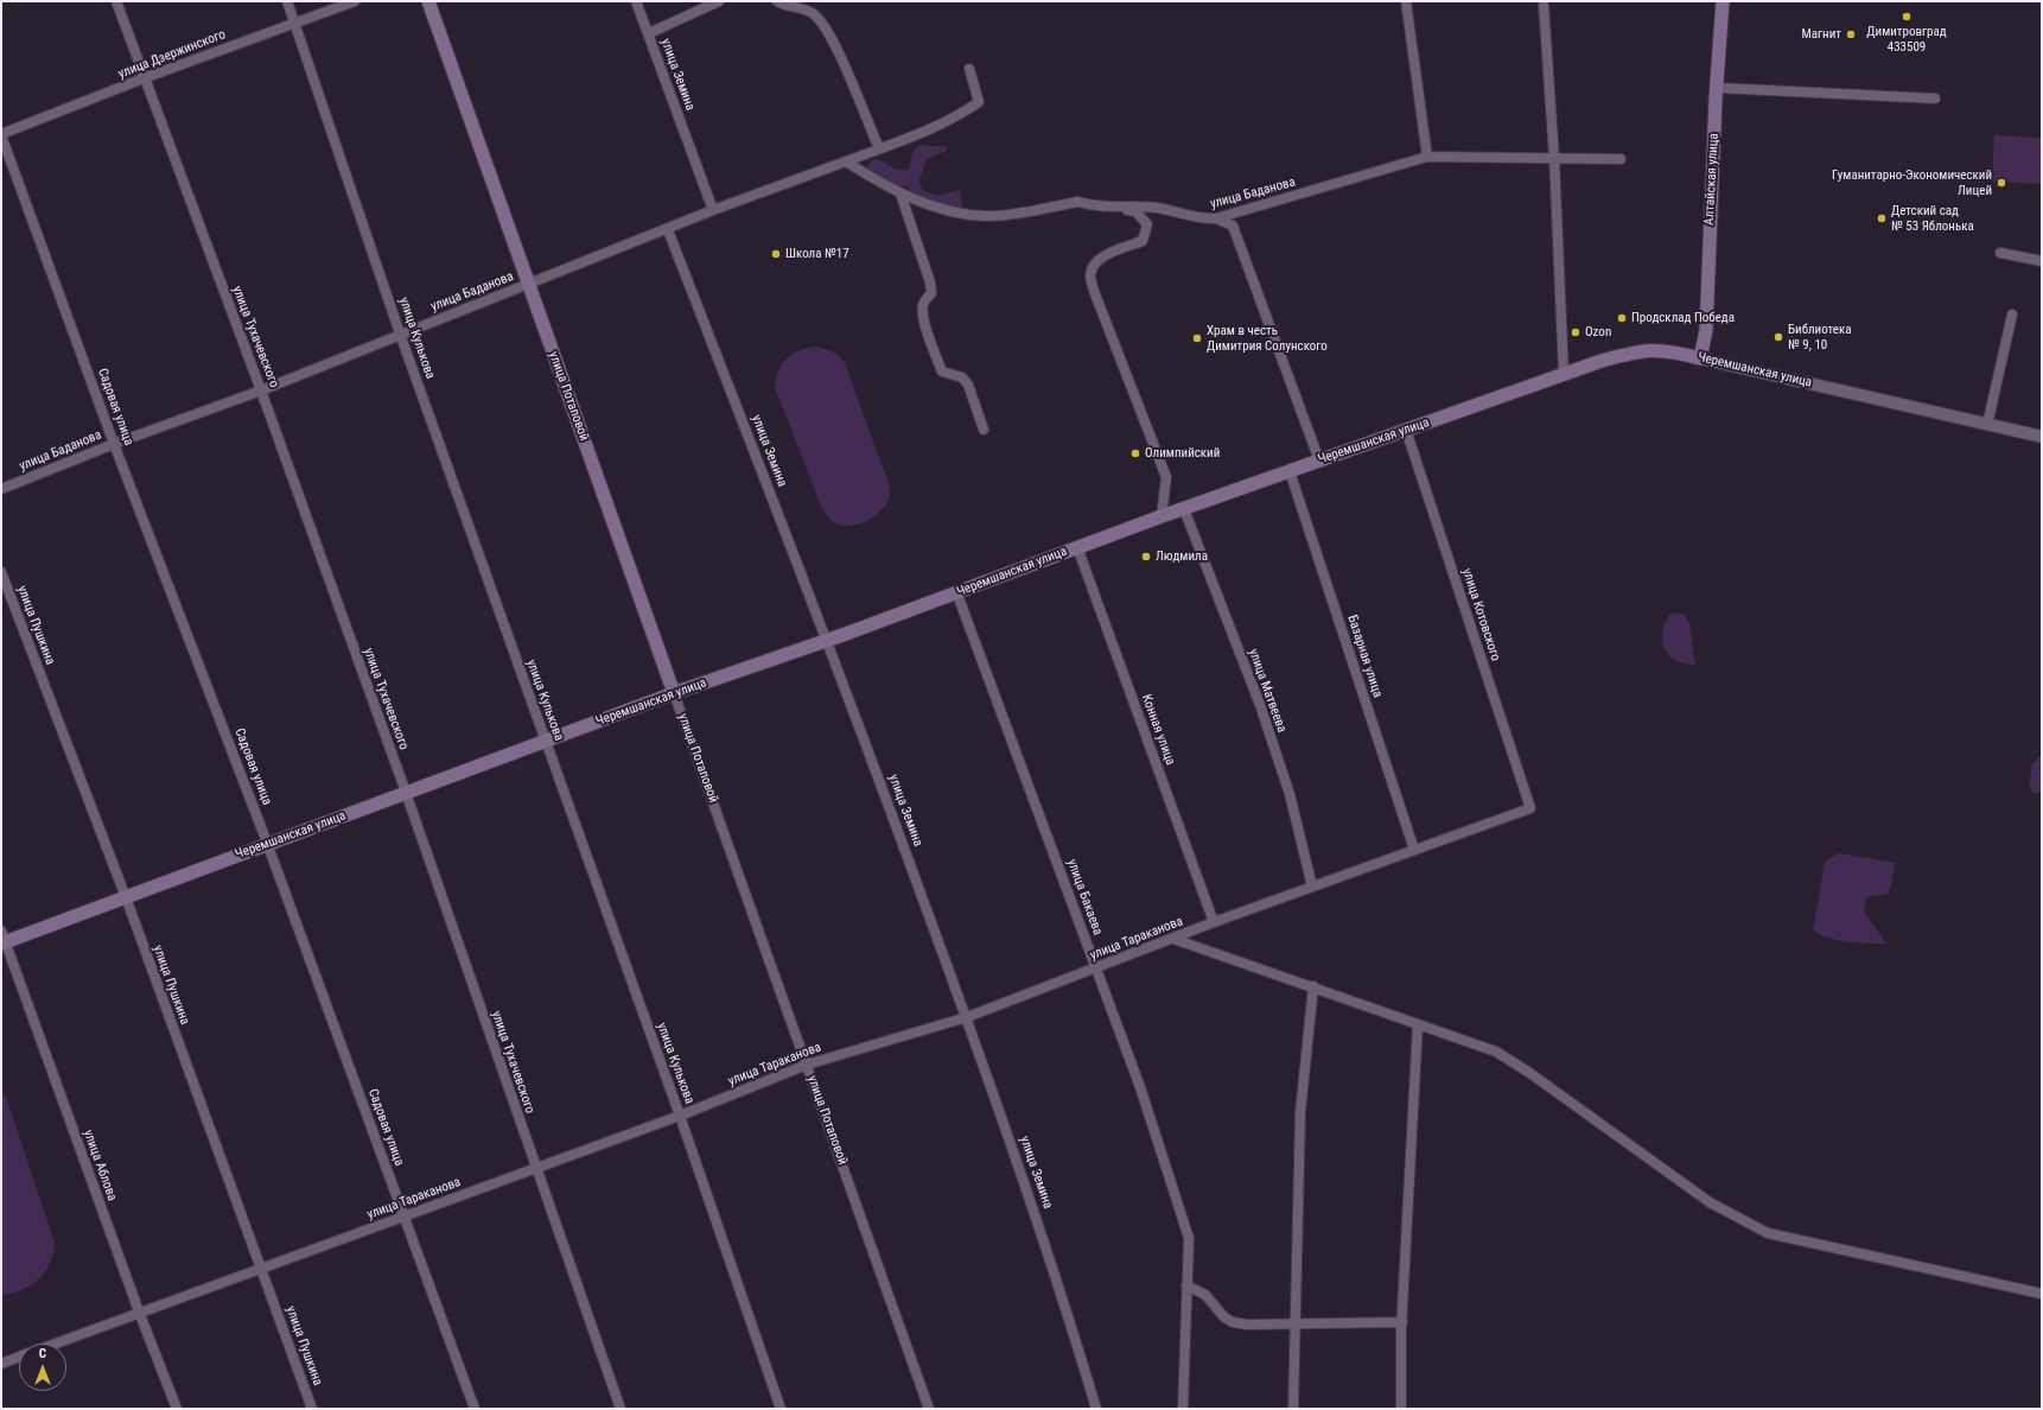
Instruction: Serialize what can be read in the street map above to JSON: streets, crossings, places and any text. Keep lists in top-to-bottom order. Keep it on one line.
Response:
{"streets":{"main road":["Алтайская улица","Черемшанская улица","улица Потаповой"],"street":["улица Дзержинского","улица Земина","улица Баданова","улица Тухачевского","улица Кулькова","Садовая улица","улица Котовского","улица Пушкина","Базарная улица","улица Матвеева","Конная улица","улица Бакаева","улица Тараканова","улица Аблова"]},"crossings":[["улица Дзержинского","улица Тухачевского"],["улица Дзержинского","улица Кулькова"],["улица Дзержинского","Садовая улица"],["улица Земина","улица Баданова"],["улица Земина","Черемшанская улица"],["улица Земина","улица Тараканова"],["Алтайская улица","Черемшанская улица"],["улица Баданова","улица Тухачевского"],["улица Баданова","улица Кулькова"],["улица Баданова","улица Потаповой"],["улица Баданова","Садовая улица"],["улица Тухачевского","Черемшанская улица"],["улица Тухачевского","улица Тараканова"],["улица Кулькова","Черемшанская улица"],["улица Кулькова","улица Тараканова"],["Черемшанская улица","улица Потаповой"],["Черемшанская улица","Садовая улица"],["Черемшанская улица","улица Котовского"],["Черемшанская улица","улица Пушкина"],["Черемшанская улица","Базарная улица"],["Черемшанская улица","улица Матвеева"],["Черемшанская улица","Конная улица"],["Черемшанская улица","улица Бакаева"],["Черемшанская улица","улица Аблова"],["улица Потаповой","улица Тараканова"],["Садовая улица","улица Тараканова"],["улица Котовского","улица Тараканова"],["улица Пушкина","улица Тараканова"],["Базарная улица","улица Тараканова"],["улица Матвеева","улица Тараканова"],["Конная улица","улица Тараканова"],["улица Бакаева","улица Тараканова"],["улица Тараканова","улица Аблова"]],"places":["Димитровград 433509","Магнит","Гуманитарно-Экономический Лицей","Детский сад № 53 Яблонька","Школа №17","Продсклад Победа","Ozon","Библиотека № 9, 10","Храм в честь Димитрия Солунского","Олимпийский","Людмила"],"north":"top"}
